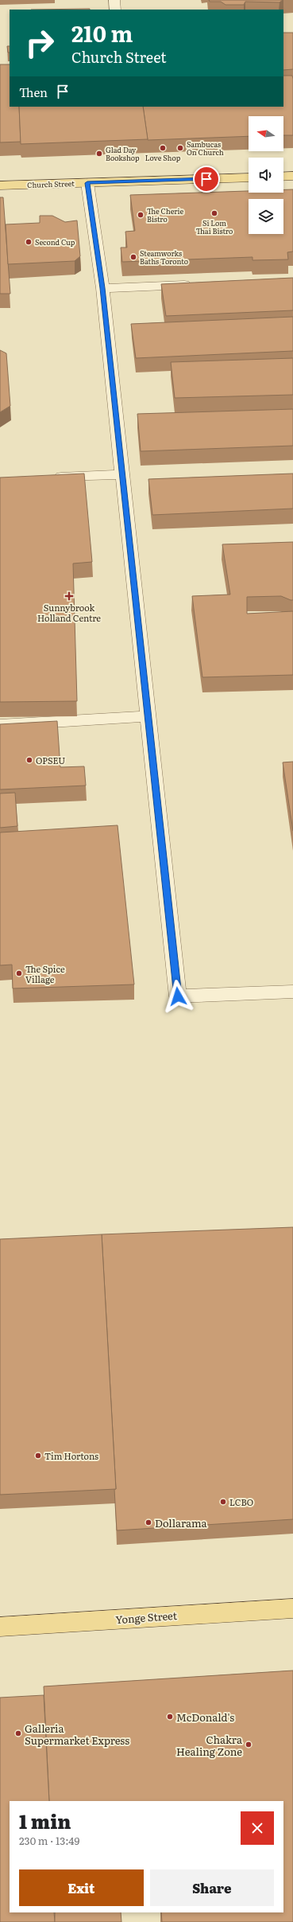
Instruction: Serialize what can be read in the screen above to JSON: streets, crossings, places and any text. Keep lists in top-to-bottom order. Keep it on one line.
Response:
{"streets":{"main road":["Church Street","Yonge Street"]},"places":{"other":["Love Shop","Sambucas On Church","Glad Day Bookshop","Si Lom Thai Bistro","The Cherie Bistro","Second Cup","Steamworks Baths Toronto","OPSEU","The Spice Village","Tim Hortons","LCBO","Dollarama","McDonald's","Galleria Supermarket Express","Chakra Healing Zone"],"health":["Sunnybrook Holland Centre"]},"north":"left","page":{"turn":["210 m","Church Street"],"then":"Then","heading":["1 min","230 m · 13:49"],"buttons":["Exit","Share"]}}
